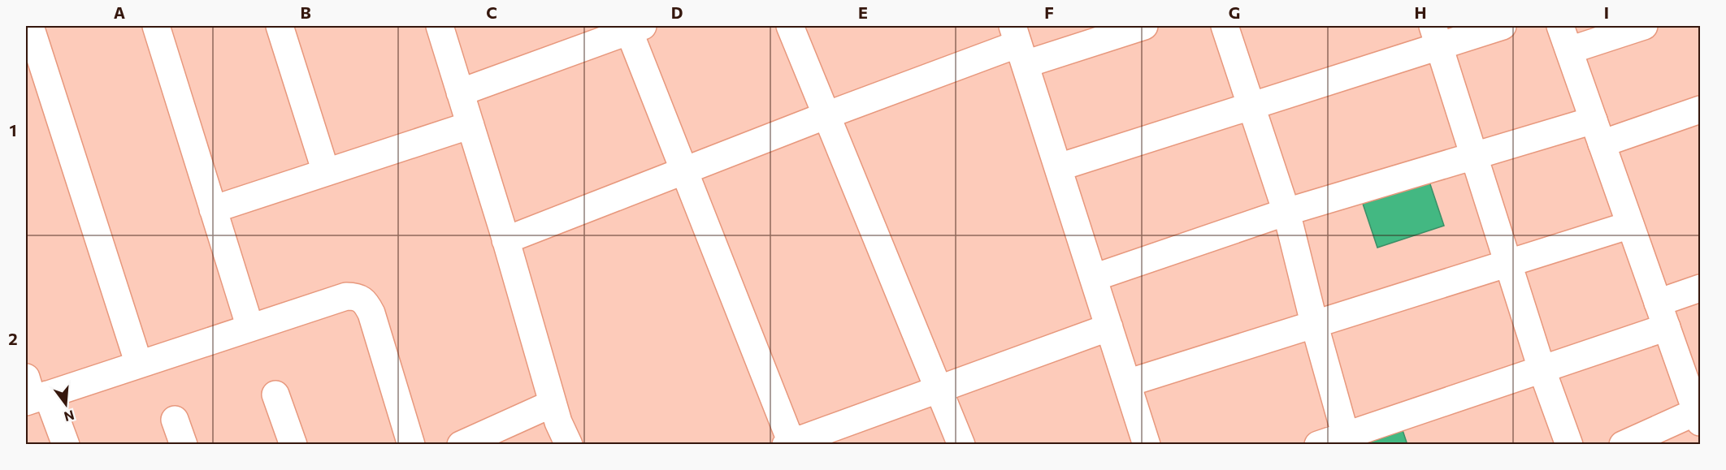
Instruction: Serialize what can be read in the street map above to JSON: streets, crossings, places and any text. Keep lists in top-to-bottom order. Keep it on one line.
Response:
{"north":"bottom","grid":{"columns":["A","B","C","D","E","F","G","H","I"],"rows":["1","2"]}}
